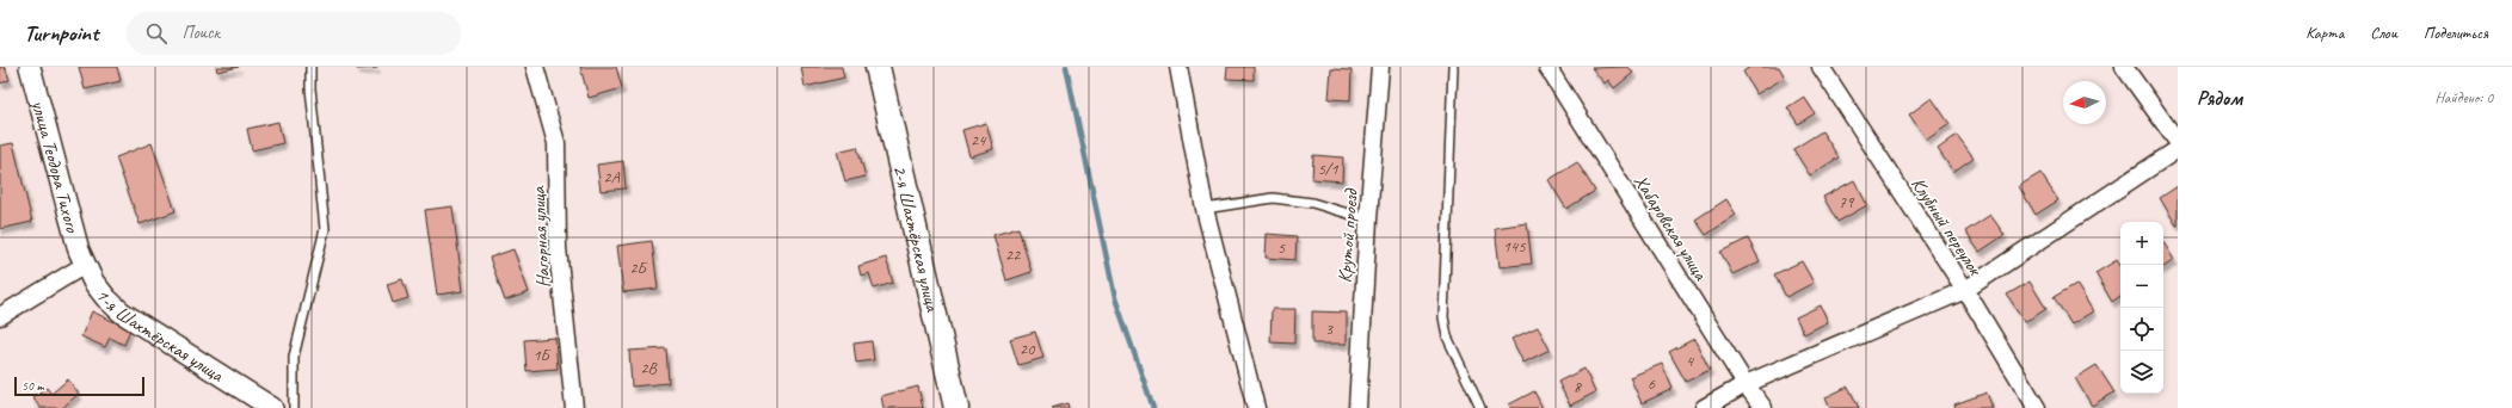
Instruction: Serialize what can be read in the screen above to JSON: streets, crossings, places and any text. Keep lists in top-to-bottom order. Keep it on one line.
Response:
{"streets":{"main road":["2-я Шахтёрская улица"],"street":["улица Теодора Тихого","Клубный переулок","Хабаровская улица","Крутой проезд","Нагорная улица","1-я Шахтёрская улица"]},"crossings":[["улица Теодора Тихого","1-я Шахтёрская улица"]],"house_numbers":["24","5/1","2А","79","145","5","22","2Б","3","20","1Б","4","2В","6","8"],"scale_bar":"50 m","north":"left","page":{"header":"Turnpoint","search":"Поиск","nav":["Карта","Слои","Поделиться"],"heading":["Рядом","Найдено: 0"],"map_buttons":["+","−"],"scale":"50 m"}}
